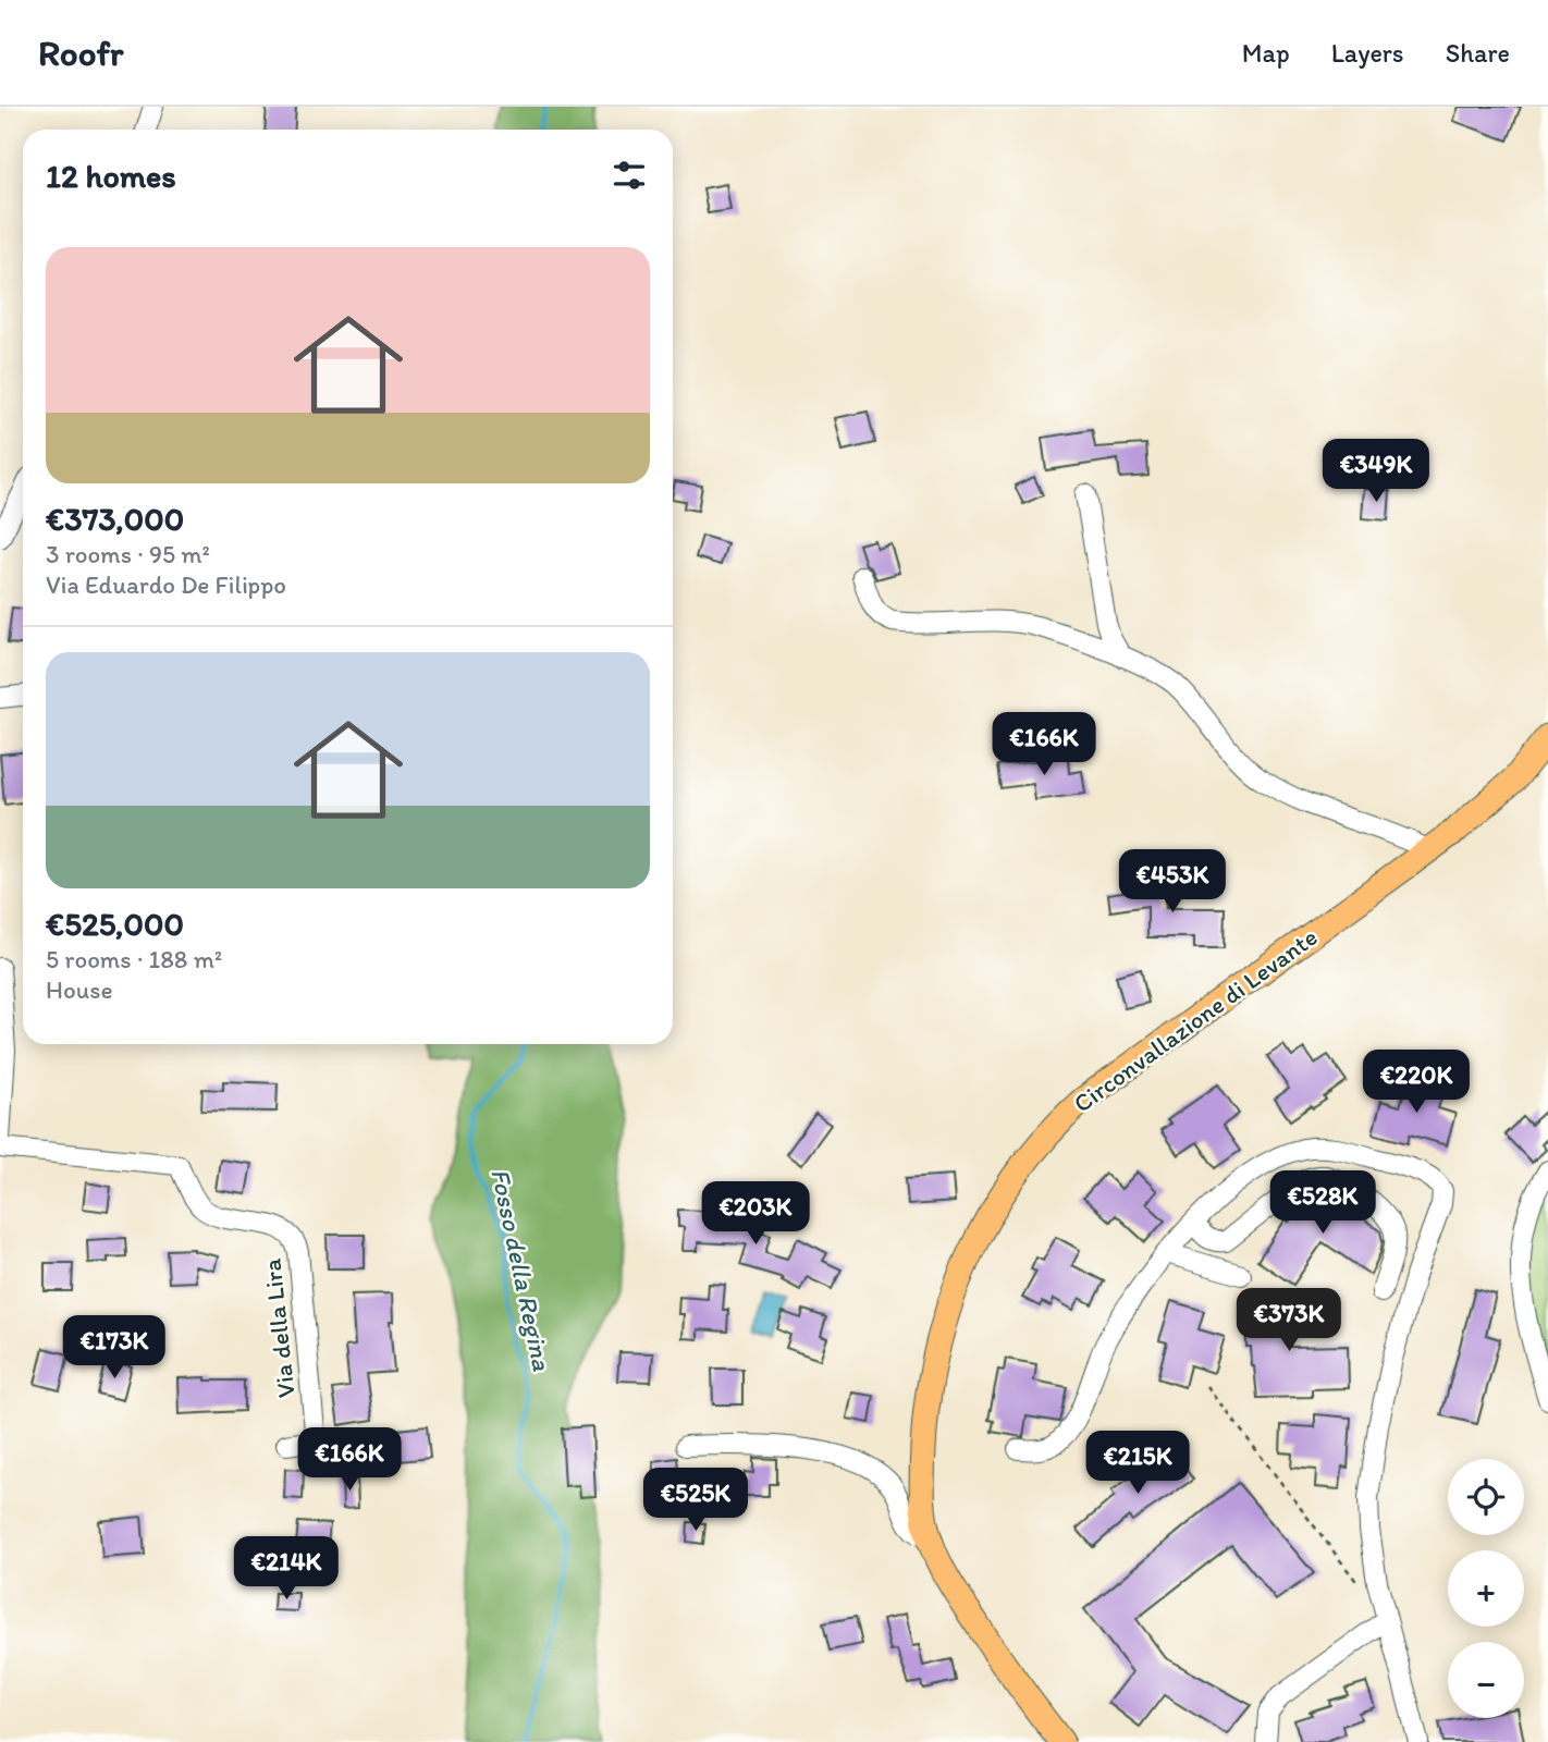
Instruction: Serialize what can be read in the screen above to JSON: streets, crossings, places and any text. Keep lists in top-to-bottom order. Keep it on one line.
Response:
{"streets":{"main road":["Circonvallazione di Levante"],"street":["Via della Lira"]},"water":["Fosso della Regina"],"page":{"header":"Roofr","nav":["Map","Layers","Share"],"heading":"12 homes","list":[{"name":"€373,000","note":"3 rooms · 95 m² · Via Eduardo De Filippo"},{"name":"€525,000","note":"5 rooms · 188 m² · House"}],"price":["€349K","€166K","€453K","€220K","€528K","€203K","€373K","€173K","€166K","€215K","€525K","€214K"],"map_buttons":["+","−"]}}
